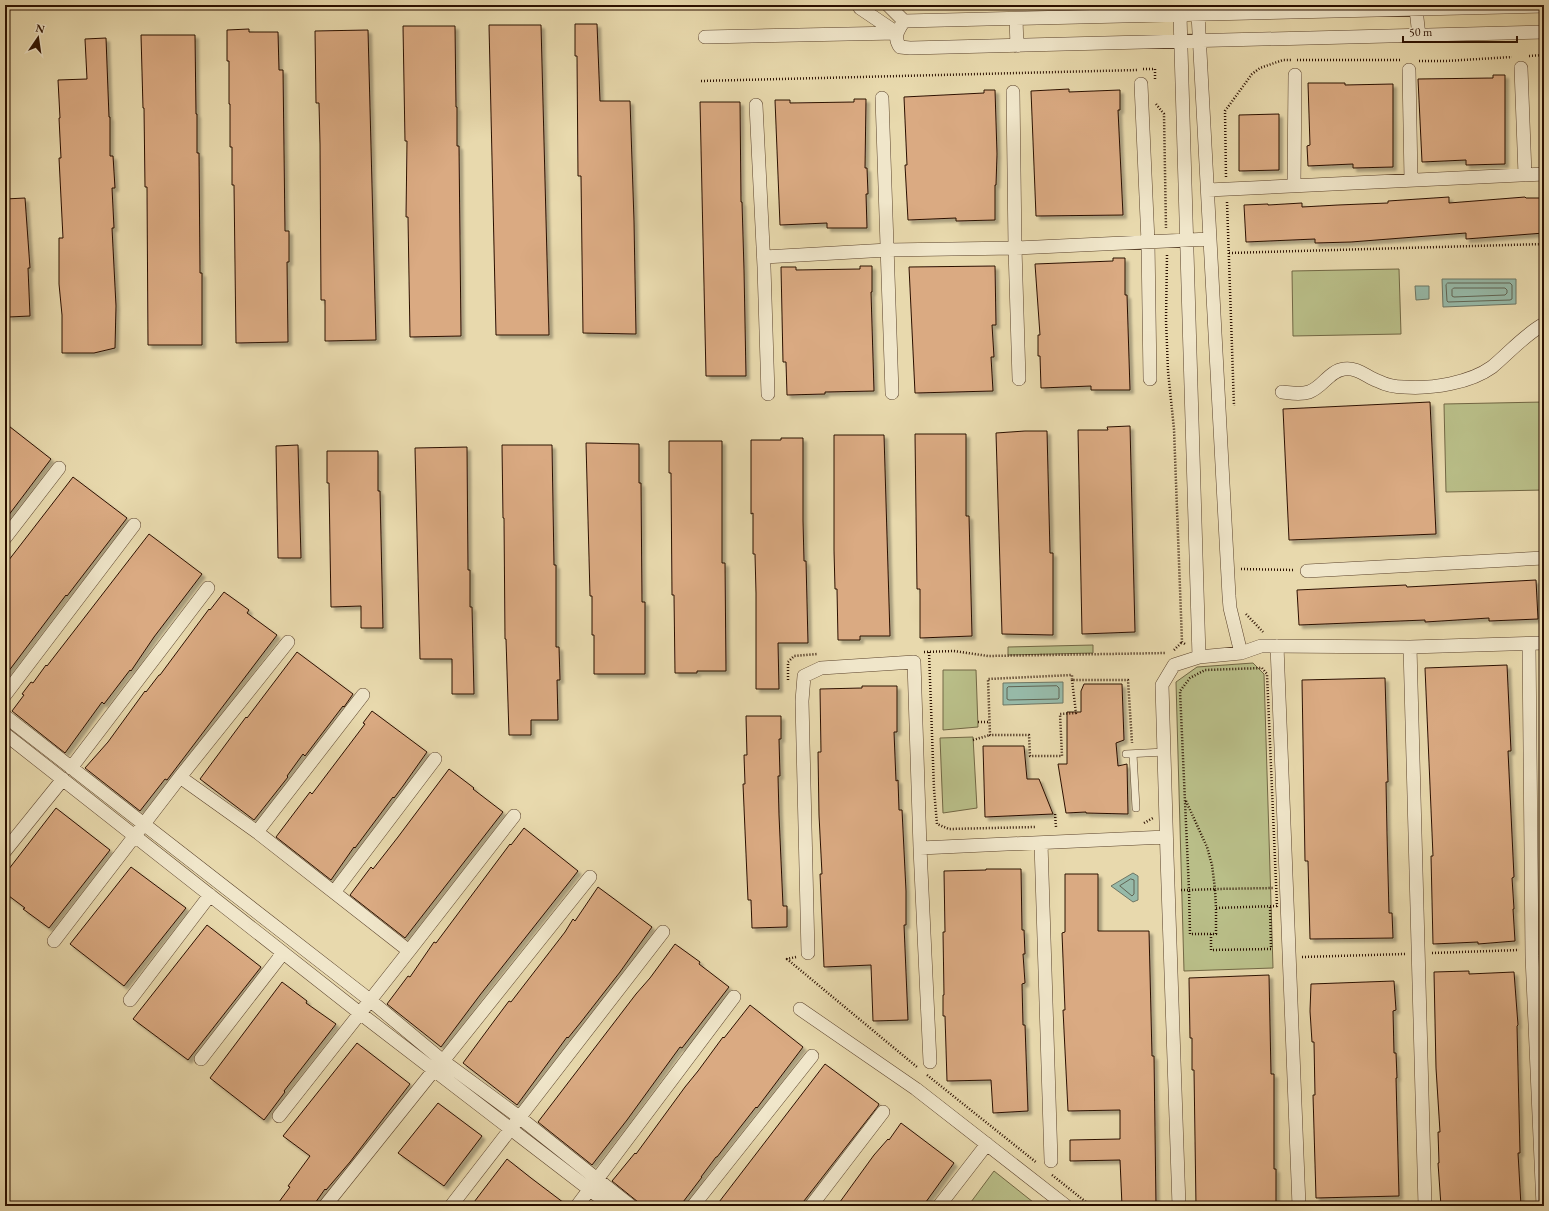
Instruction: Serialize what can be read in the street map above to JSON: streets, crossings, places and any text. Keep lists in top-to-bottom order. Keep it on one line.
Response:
{"scale_bar":"50 m","north":"top"}
